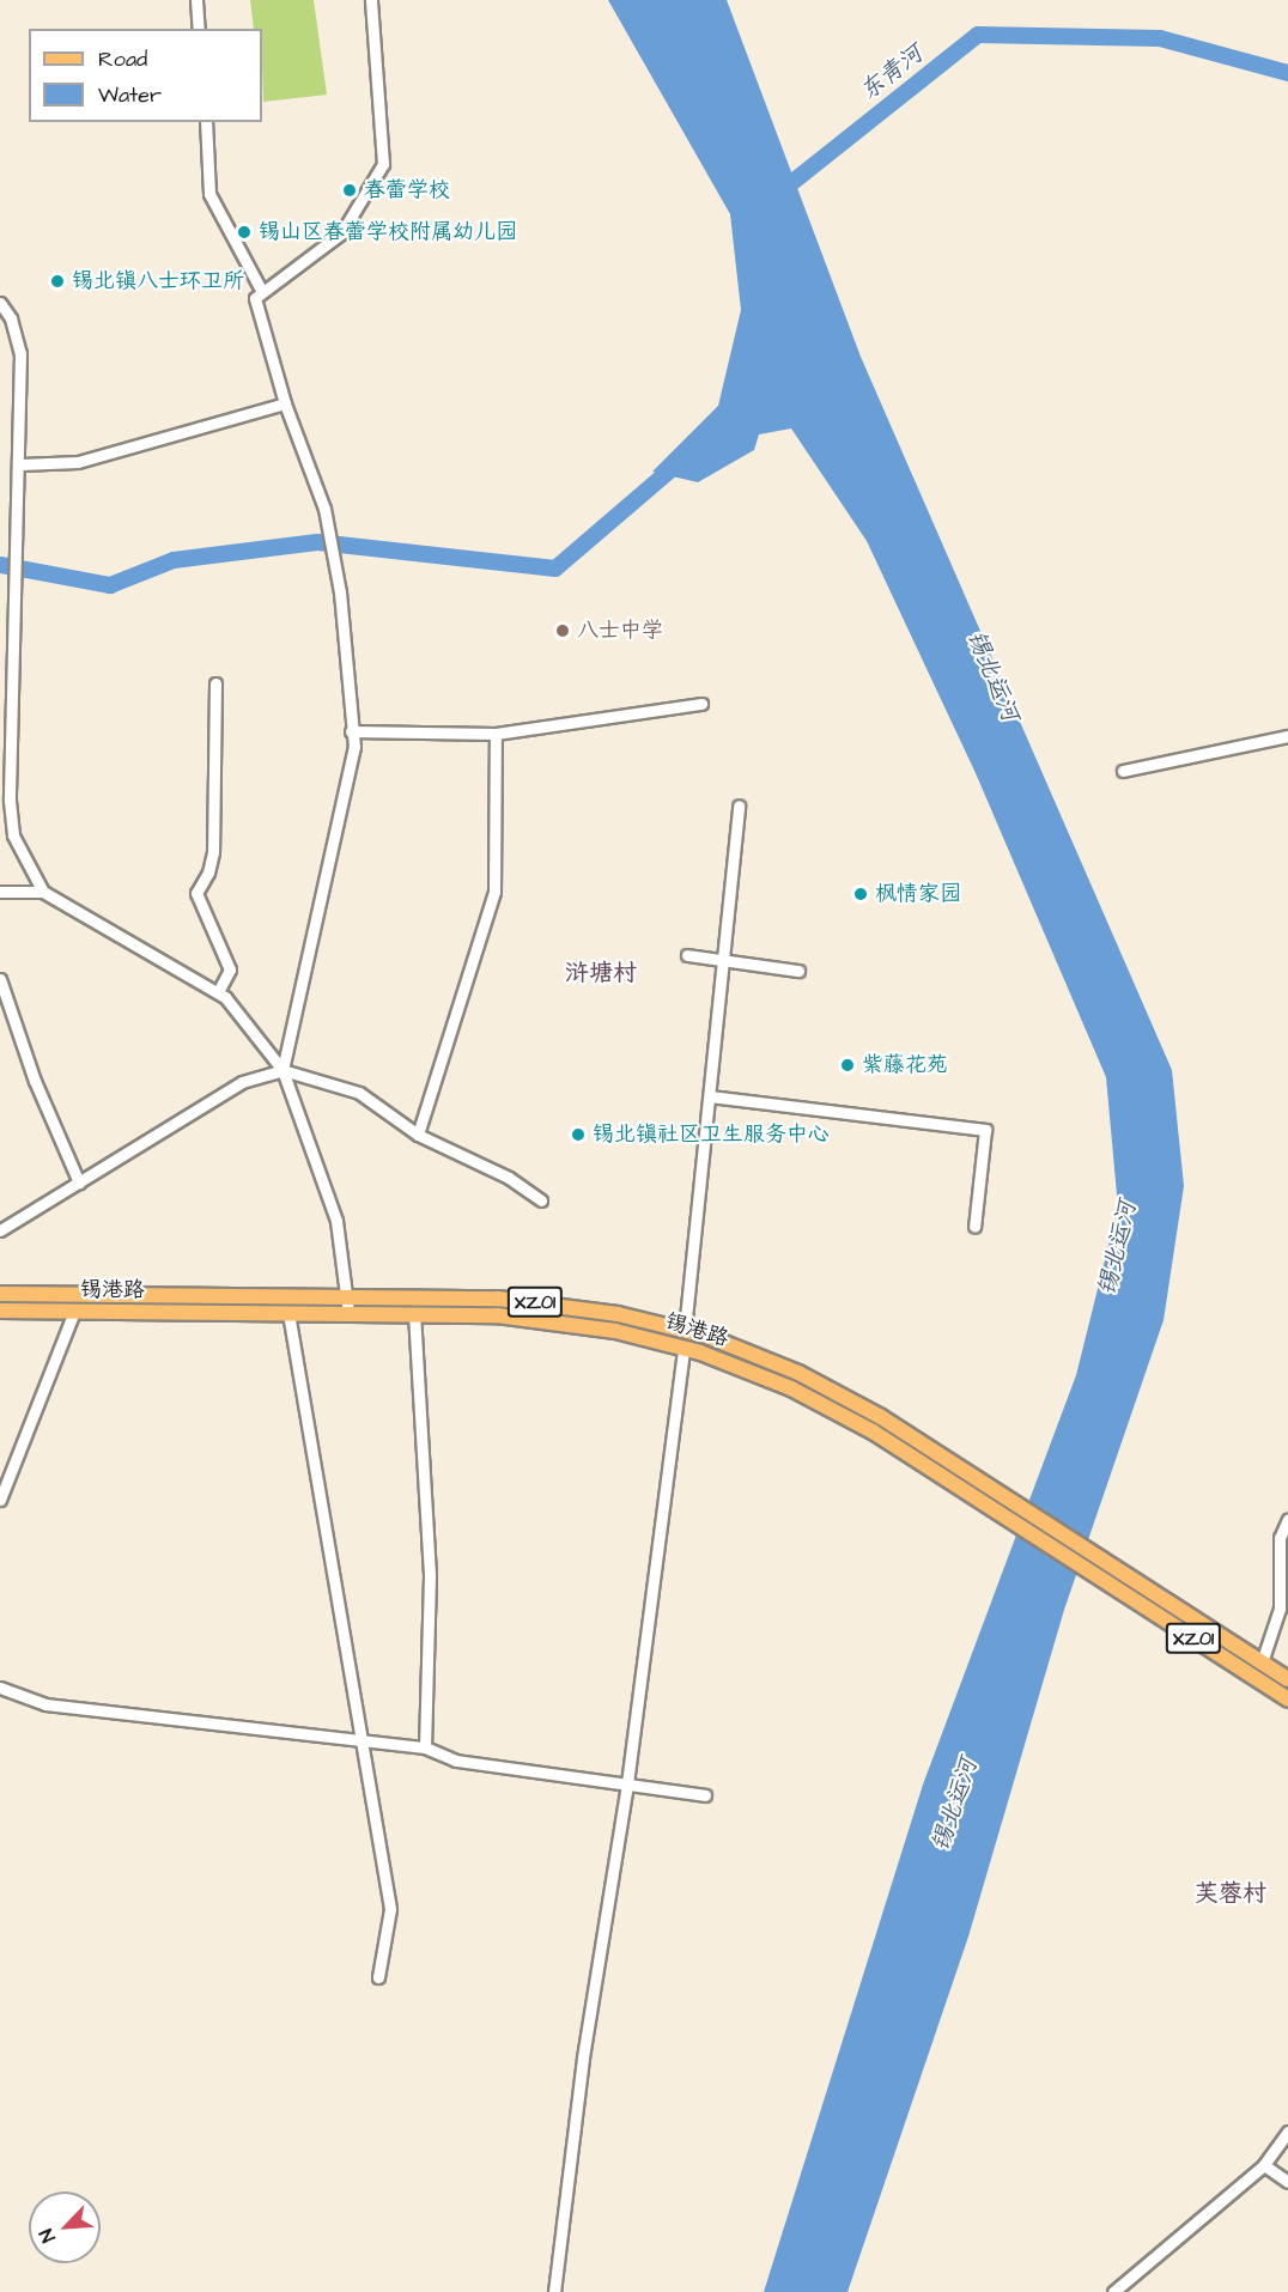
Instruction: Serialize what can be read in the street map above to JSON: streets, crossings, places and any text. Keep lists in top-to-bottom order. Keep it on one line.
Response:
{"streets":{"main road":["锡港路","XZ01"]},"districts":["浒塘村","芙蓉村"],"water":["东青河","锡北运河"],"places":["春蕾学校","锡山区春蕾学校附属幼儿园","锡北镇八士环卫所","八士中学","枫情家园","紫藤花苑","锡北镇社区卫生服务中心"],"legend":["Road","Water"],"north":"bottom left"}
